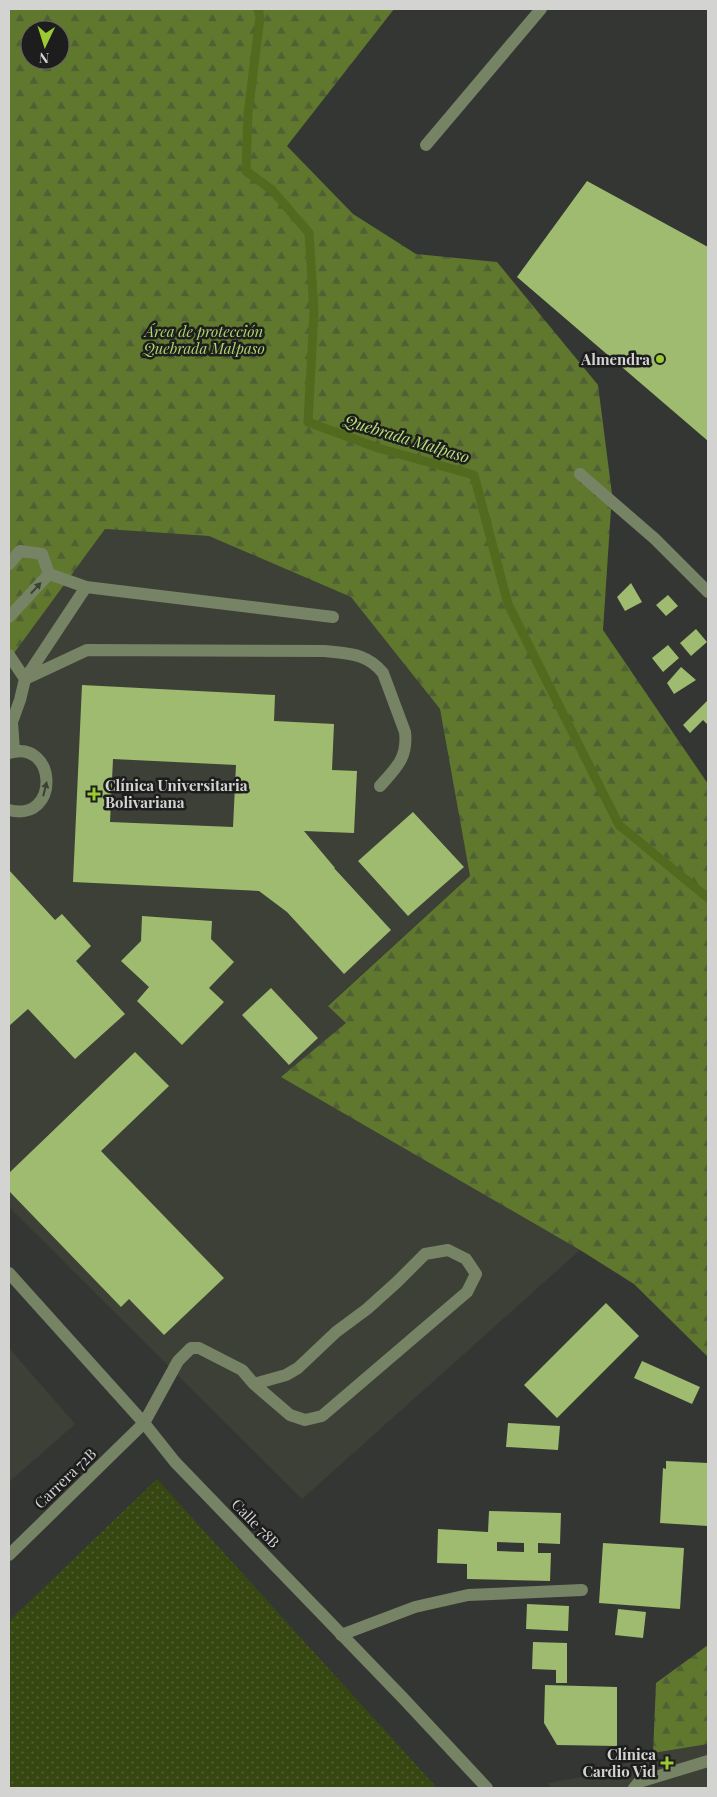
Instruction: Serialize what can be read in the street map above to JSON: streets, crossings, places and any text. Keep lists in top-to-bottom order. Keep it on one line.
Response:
{"streets":{"street":["Carrera 72B","Calle 78B"]},"crossings":[["Carrera 72B","Calle 78B"]],"water":["Quebrada Malpaso"],"parks":["Área de protección Quebrada Malpaso"],"places":{"other":["Almendra"],"health":["Clínica Universitaria Bolivariana","Clínica Cardio Vid"]},"north":"bottom"}
